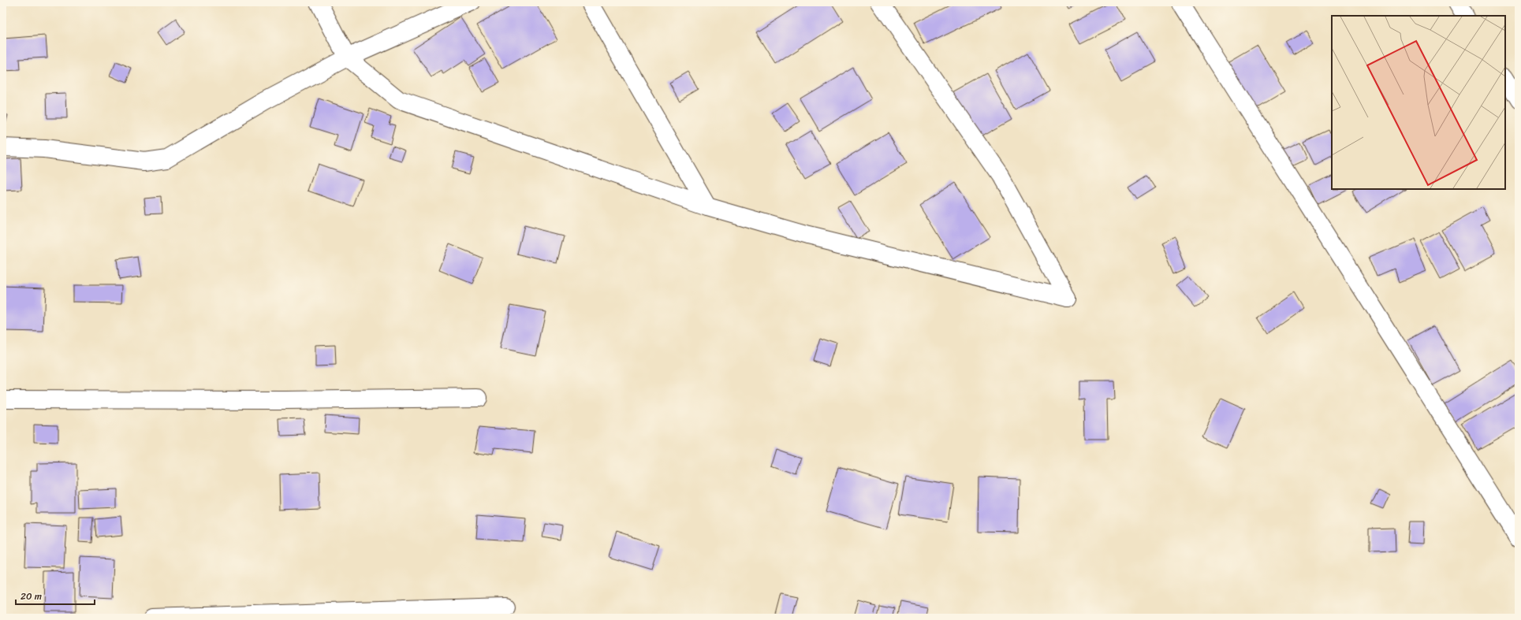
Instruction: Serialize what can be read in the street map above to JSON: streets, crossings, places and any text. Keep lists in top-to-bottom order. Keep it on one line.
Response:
{"scale_bar":"20 m"}
